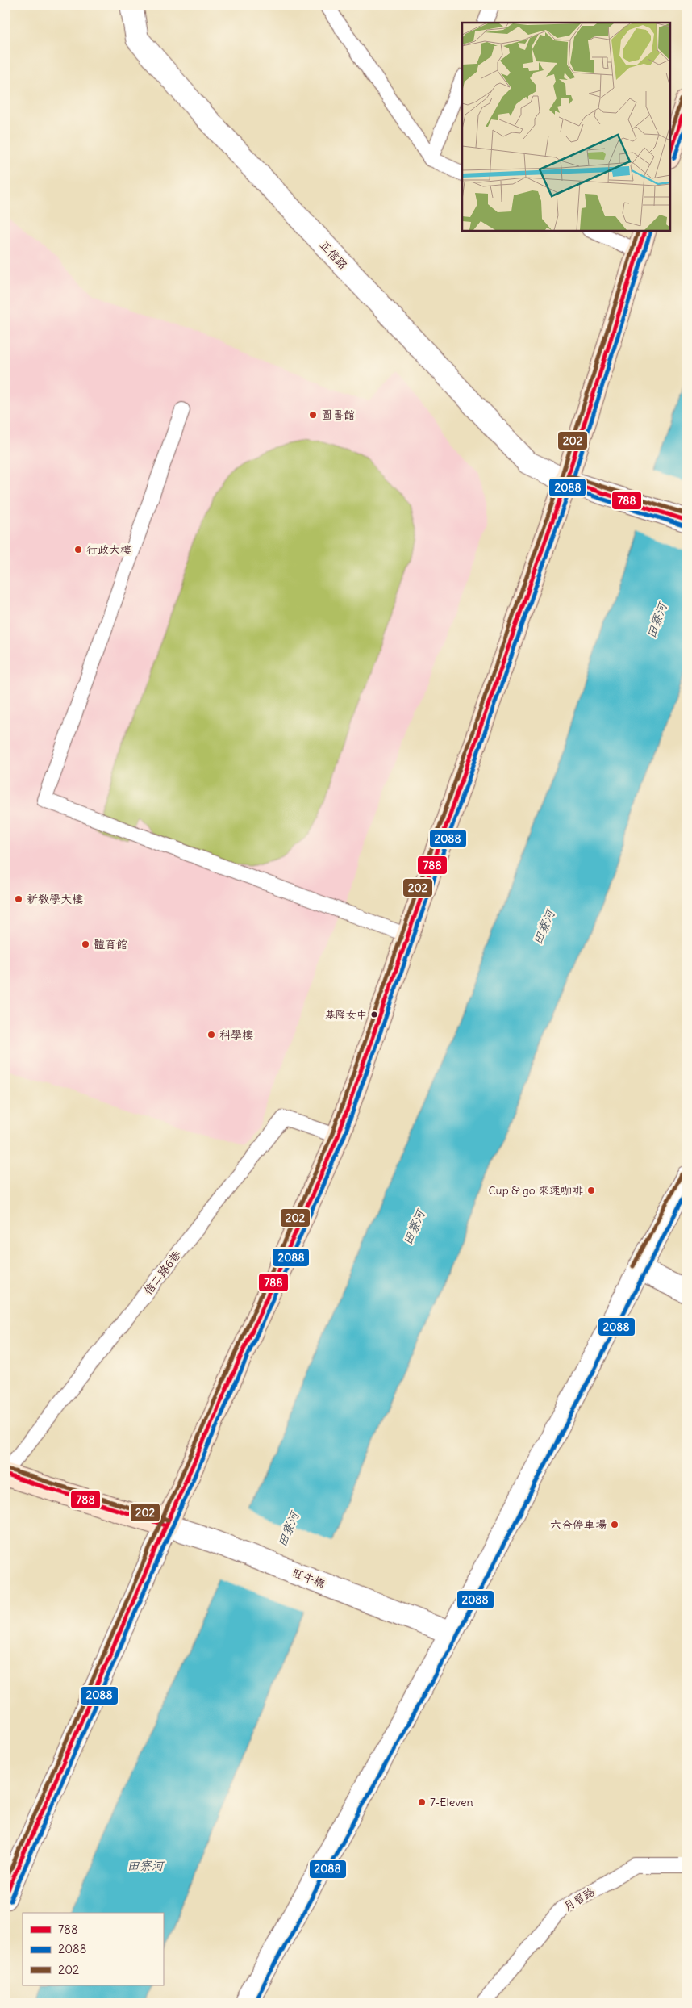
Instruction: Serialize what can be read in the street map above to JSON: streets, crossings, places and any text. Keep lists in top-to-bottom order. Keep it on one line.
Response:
{"streets":{"street":["正信路","旺牛橋"],"lane":["信二路6巷","月眉路"]},"water":["田寮河"],"places":["圖書館","行政大樓","新教學大樓","體育館","基隆女中","科學樓","Cup & go 來速咖啡","六合停車場","7-Eleven"],"lines":["transit line 202","transit line 788","transit line 2088"],"legend":["788","2088","202"]}
